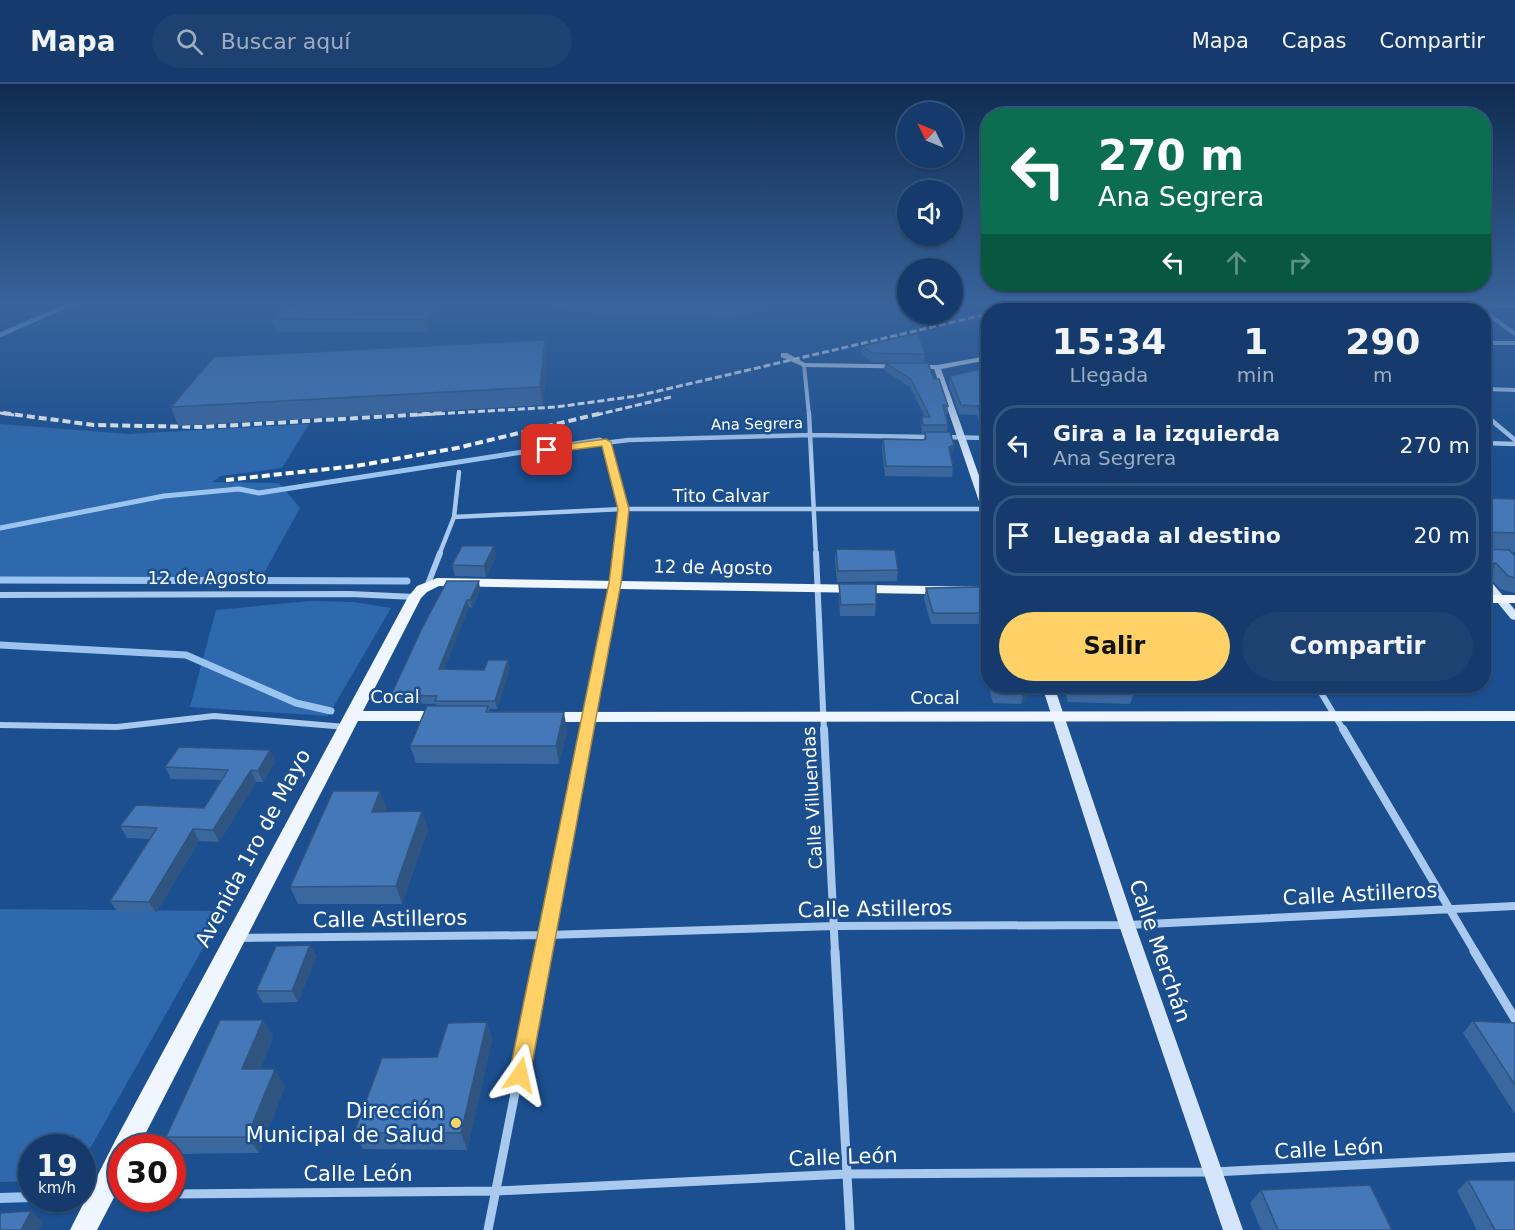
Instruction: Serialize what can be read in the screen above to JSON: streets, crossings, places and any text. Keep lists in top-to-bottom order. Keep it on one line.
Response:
{"streets":{"main road":["12 de Agosto","Cocal","Avenida 1ro de Mayo"],"street":["Ana Segrera","Tito Calvar","Calle Villuendas","Calle Astilleros","Calle Merchán","Calle León"]},"crossings":[["Ana Segrera","Calle Villuendas"],["Tito Calvar","Calle Villuendas"],["12 de Agosto","Calle Villuendas"],["12 de Agosto","Avenida 1ro de Mayo"],["Cocal","Calle Villuendas"],["Cocal","Avenida 1ro de Mayo"],["Cocal","Calle Merchán"],["Calle Villuendas","Calle Astilleros"],["Calle Villuendas","Calle León"],["Avenida 1ro de Mayo","Calle Astilleros"],["Calle Astilleros","Calle Merchán"],["Calle Merchán","Calle León"]],"places":["Dirección Municipal de Salud"],"north":"top left","page":{"header":"Mapa","search":"Buscar aquí","nav":["Mapa","Capas","Compartir"],"turn":["270 m","Ana Segrera"],"eta":["15:34","Llegada","1","min","290","m"],"list":[{"name":"Gira a la izquierda","note":"Ana Segrera","value":"270 m"},{"name":"Llegada al destino","value":"20 m"}],"buttons":["Salir","Compartir"],"speed":"19 km/h","limit":"30"}}
